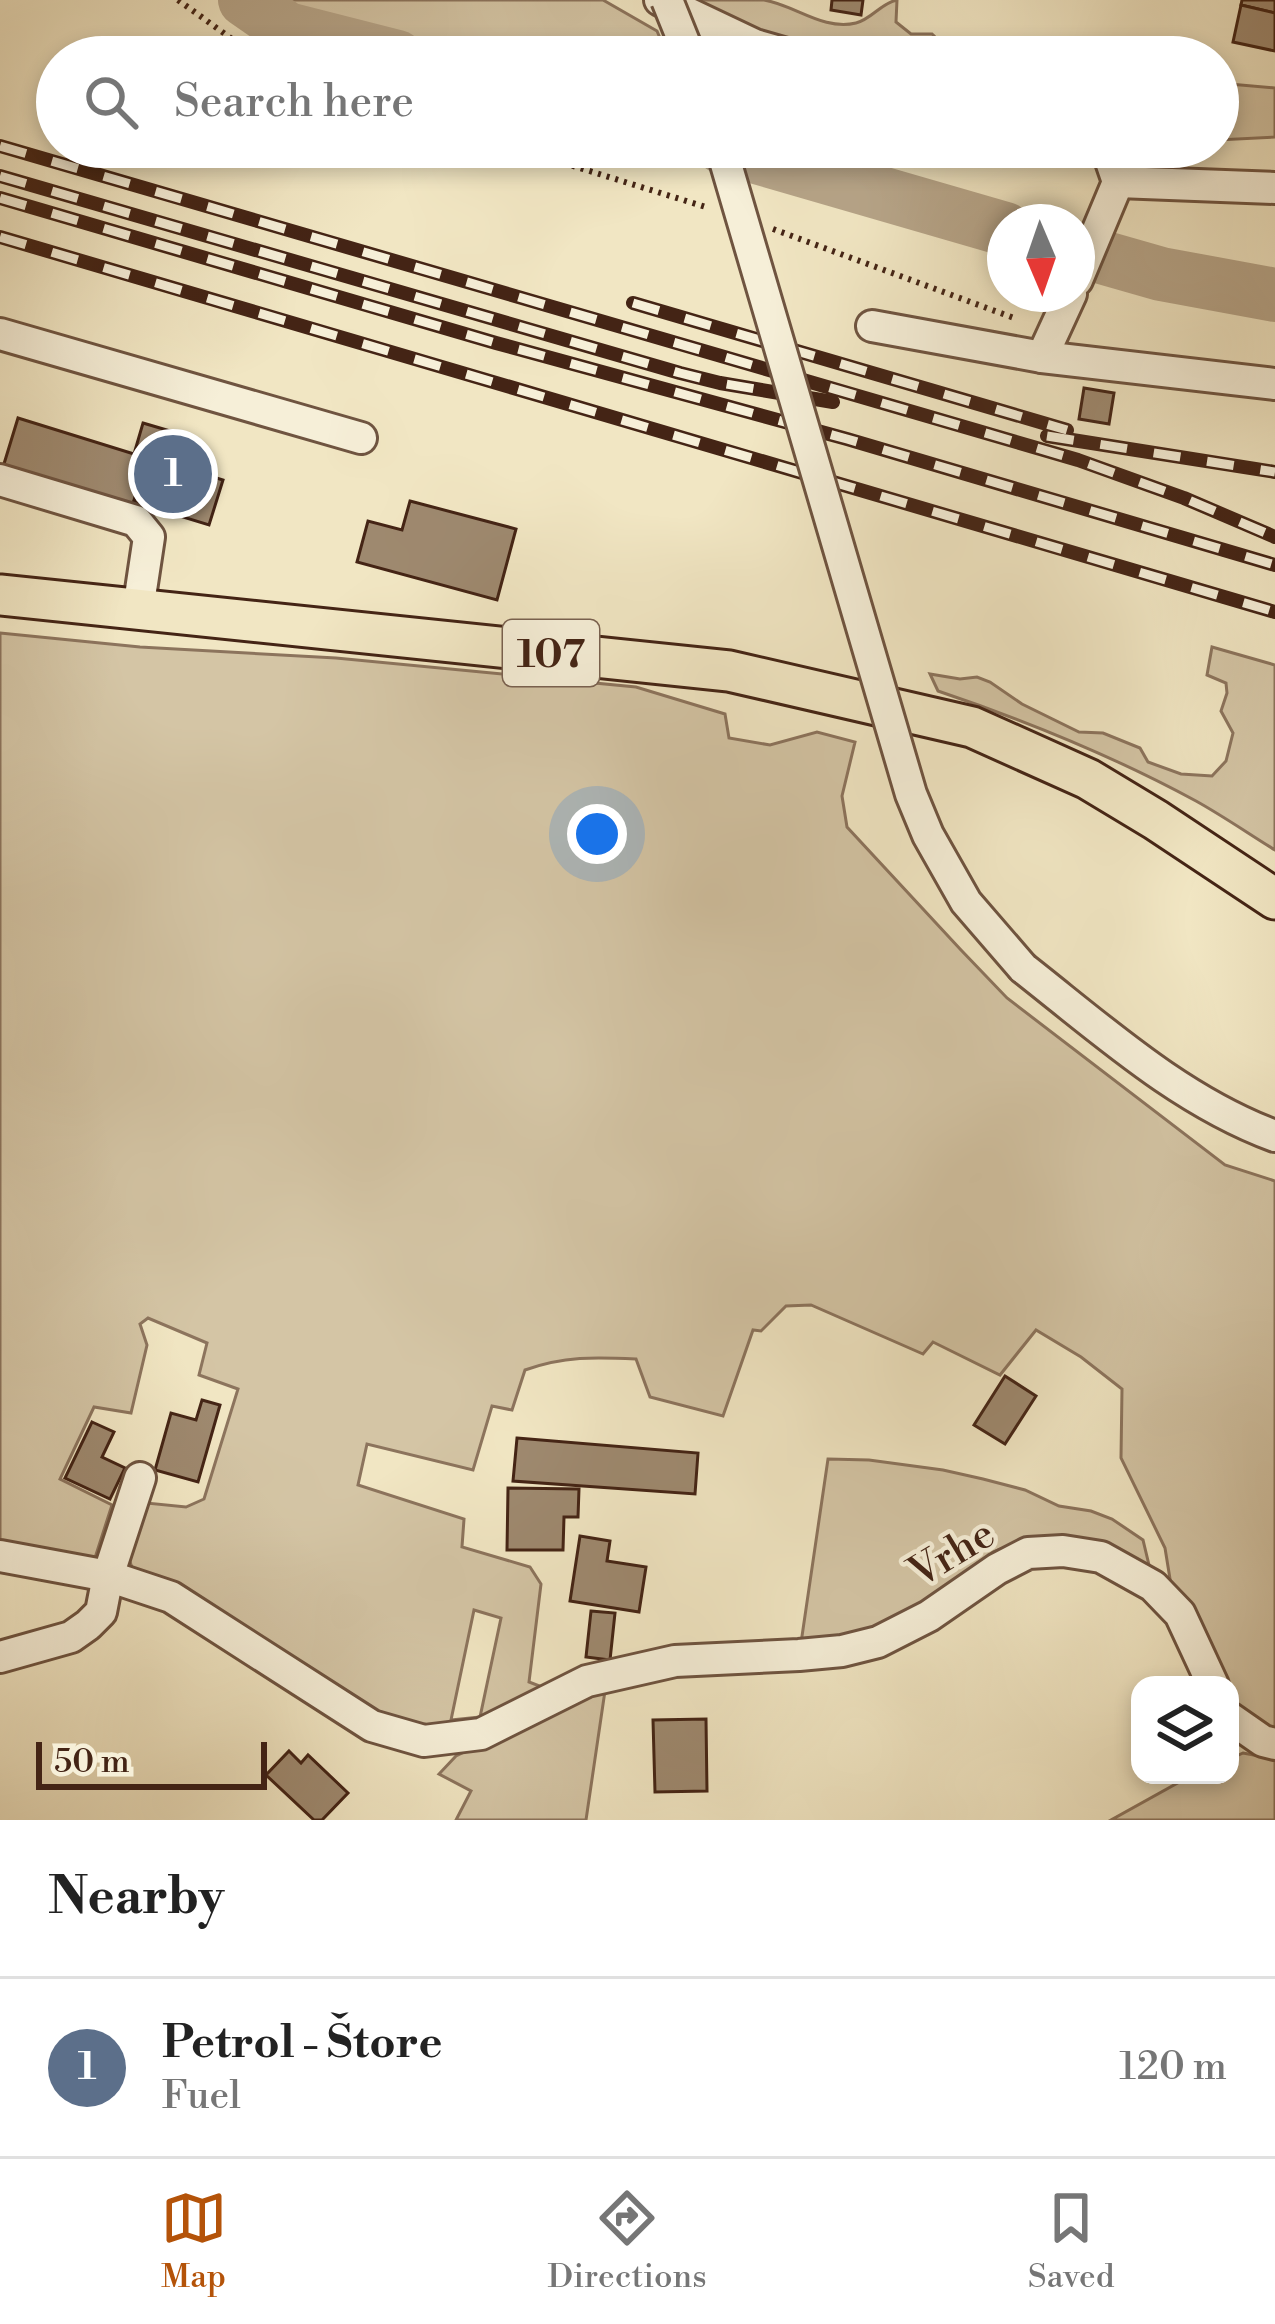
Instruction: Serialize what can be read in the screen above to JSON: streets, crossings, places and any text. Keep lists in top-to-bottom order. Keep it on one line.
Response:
{"streets":{"main road":["107"],"street":["Vrhe"]},"scale_bar":"50 m","north":"bottom","page":{"search":"Search here","pins":"1","scale":"50 m","heading":"Nearby","list":[{"mark":"1","name":"Petrol - Štore","note":"Fuel","value":"120 m"}],"nav":["Map","Directions","Saved"]}}
